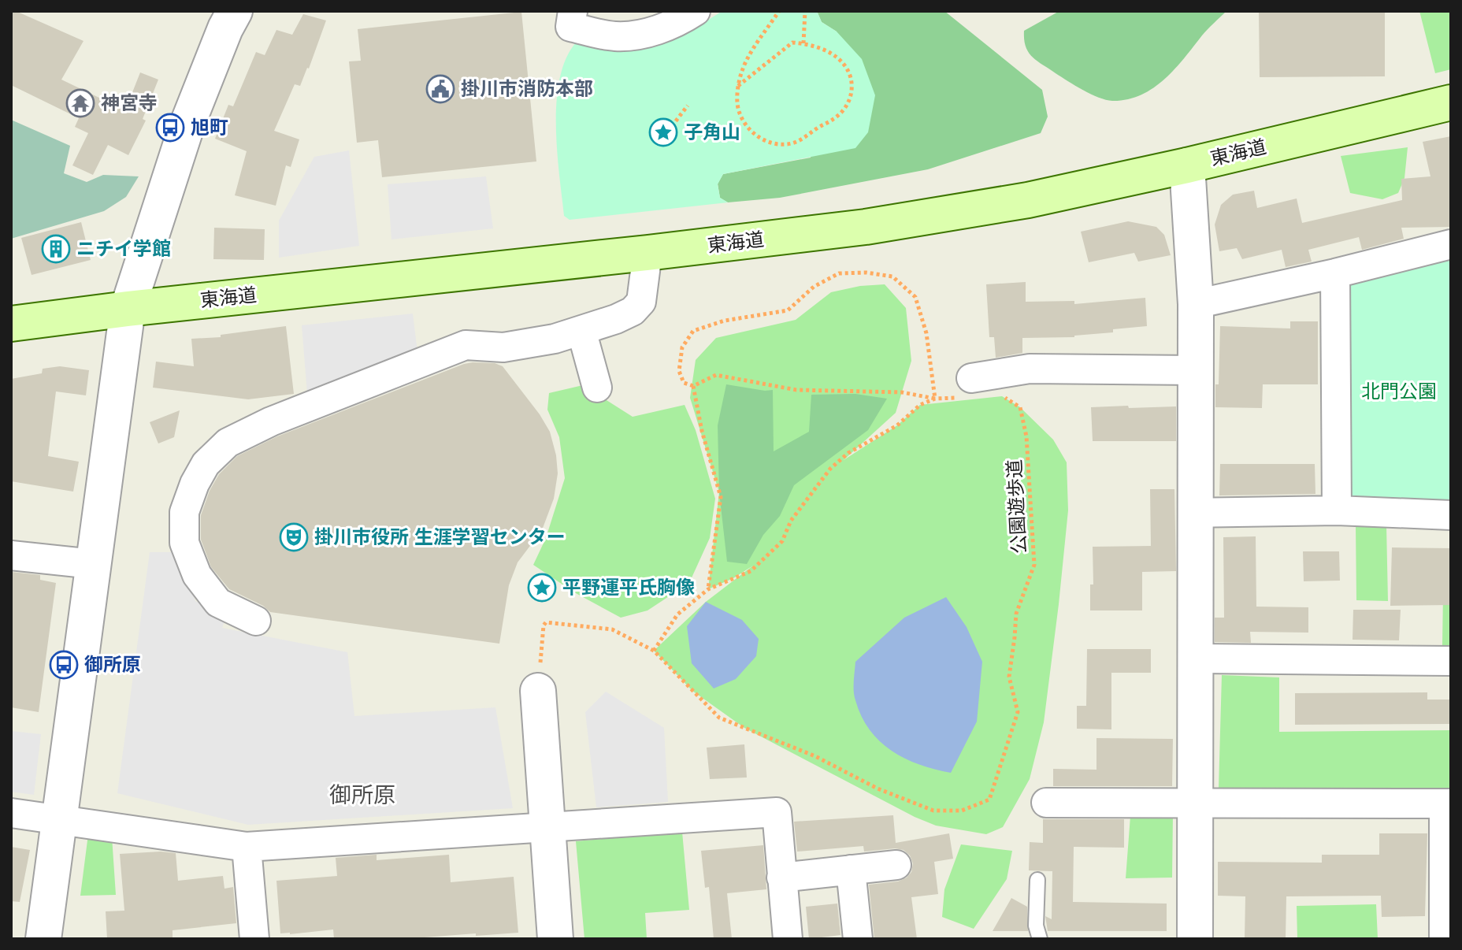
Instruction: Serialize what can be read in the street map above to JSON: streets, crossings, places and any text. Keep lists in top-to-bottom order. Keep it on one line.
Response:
{"streets":{"main road":["東海道"],"path":["公園遊歩道"]},"districts":["御所原"],"parks":["北門公園"],"places":{"public building":["掛川市消防本部"],"temple":["神宮寺"],"bus stop":["旭町","御所原"],"place":["子角山","平野運平氏胸像"],"building":["ニチイ学館"],"theatre":["掛川市役所 生涯学習センター"]}}
